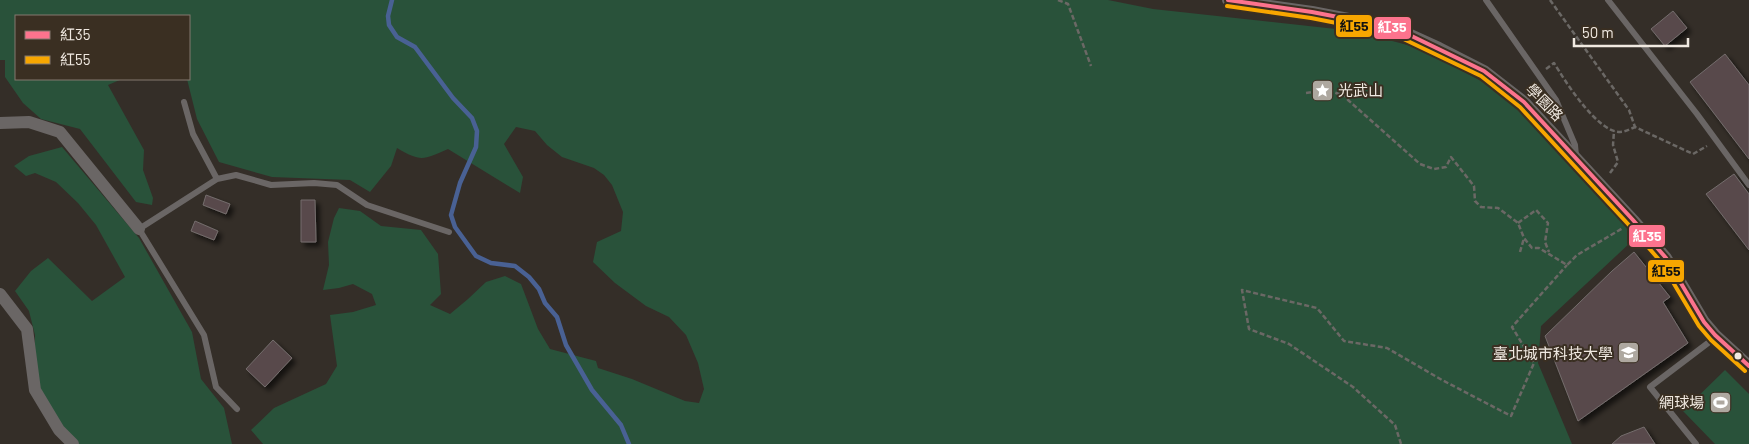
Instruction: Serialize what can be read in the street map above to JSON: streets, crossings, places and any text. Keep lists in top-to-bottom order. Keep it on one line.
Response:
{"streets":{"street":["學園路"]},"places":{"place":["光武山"],"school or university":["臺北城市科技大學"],"sports":["網球場"]},"lines":["transit line 紅35","transit line 紅55"],"legend":["紅35","紅55"],"scale_bar":"50 m"}
